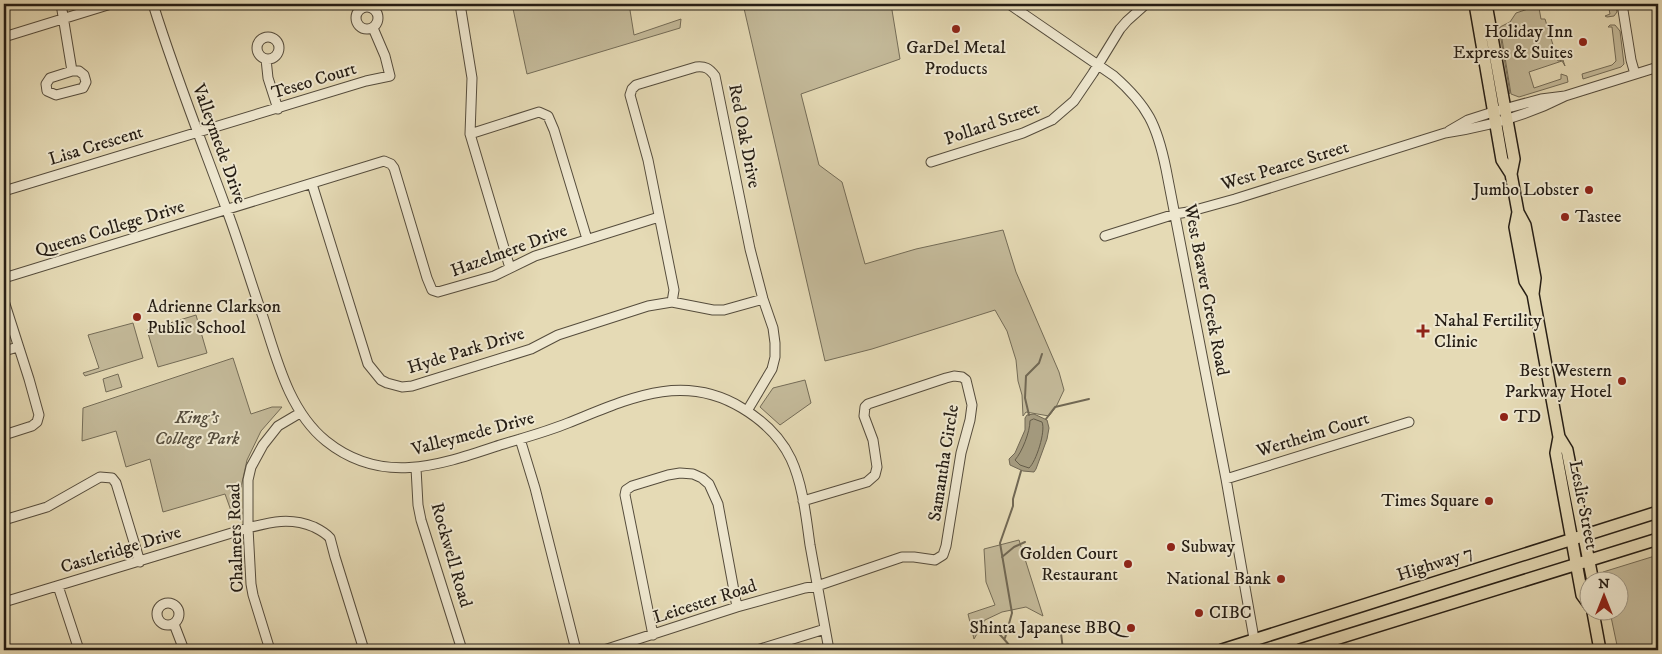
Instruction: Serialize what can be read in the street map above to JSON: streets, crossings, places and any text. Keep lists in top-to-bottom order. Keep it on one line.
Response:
{"streets":{"main road":["Leslie Street","Highway 7"],"street":["Teseo Court","Pollard Street","Red Oak Drive","Valleymede Drive","Lisa Crescent","West Pearce Street","Queens College Drive","Hazelmere Drive","West Beaver Creek Road","Hyde Park Drive","Wertheim Court","Samantha Circle","Chalmers Road","Castleridge Drive","Rockwell Road","Leicester Road"]},"crossings":[["Teseo Court","Valleymede Drive"],["Teseo Court","Lisa Crescent"],["Pollard Street","West Beaver Creek Road"],["Red Oak Drive","Valleymede Drive"],["Red Oak Drive","Hazelmere Drive"],["Red Oak Drive","Hyde Park Drive"],["Valleymede Drive","Lisa Crescent"],["Valleymede Drive","Queens College Drive"],["Valleymede Drive","Hazelmere Drive"],["Valleymede Drive","Samantha Circle"],["Valleymede Drive","Chalmers Road"],["Valleymede Drive","Rockwell Road"],["Valleymede Drive","Leicester Road"],["West Pearce Street","West Beaver Creek Road"],["West Pearce Street","Leslie Street"],["Queens College Drive","Hazelmere Drive"],["Hazelmere Drive","Hyde Park Drive"],["West Beaver Creek Road","Wertheim Court"],["West Beaver Creek Road","Highway 7"],["Samantha Circle","Leicester Road"],["Leslie Street","Highway 7"],["Chalmers Road","Castleridge Drive"]],"parks":["King's College Park"],"places":{"other":["GarDel Metal Products","Holiday Inn Express & Suites","Jumbo Lobster","Tastee","Adrienne Clarkson Public School","Best Western Parkway Hotel","TD","Times Square","Subway","Golden Court Restaurant","National Bank","CIBC","Shinta Japanese BBQ"],"health":["Nahal Fertility Clinic"]},"north":"top"}
